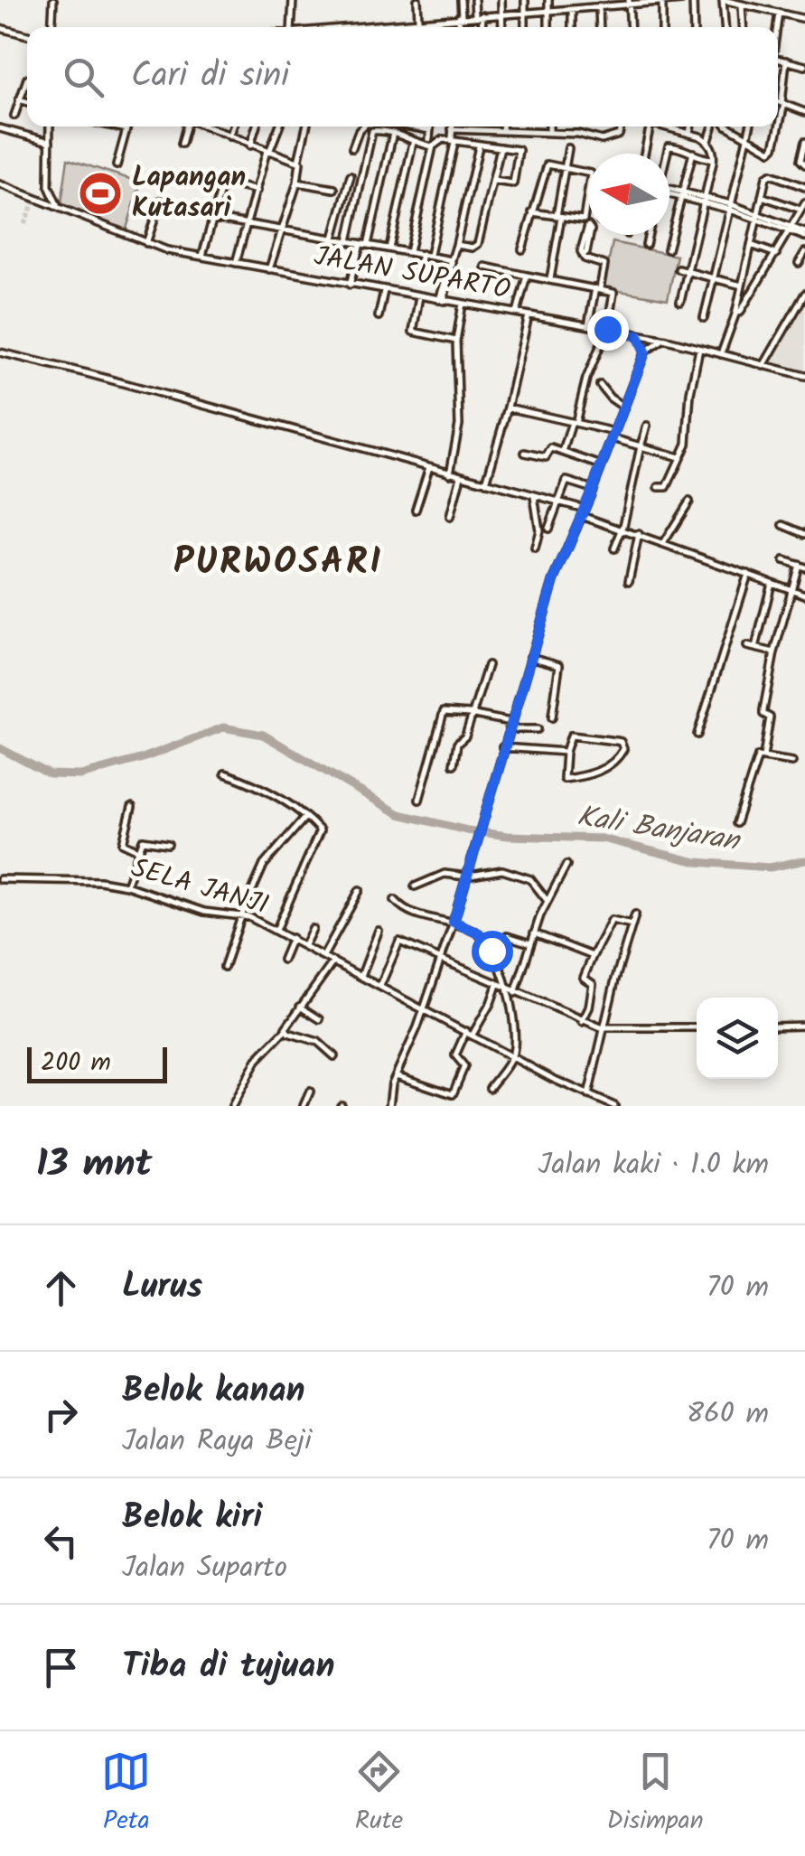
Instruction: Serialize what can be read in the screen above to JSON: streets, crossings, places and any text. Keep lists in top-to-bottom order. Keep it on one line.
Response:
{"streets":{"street":["JALAN SUPARTO","SELA JANJI"]},"districts":["PURWOSARI"],"water":["Kali Banjaran"],"places":{"sports":["Lapangan Kutasari"]},"scale_bar":"200 m","north":"left","page":{"search":"Cari di sini","scale":"200 m","heading":["13 mnt","Jalan kaki · 1.0 km"],"list":[["Lurus","70 m"],["Belok kanan","Jalan Raya Beji","860 m"],["Belok kiri","Jalan Suparto","70 m"],"Tiba di tujuan"],"nav":["Peta","Rute","Disimpan"]}}
